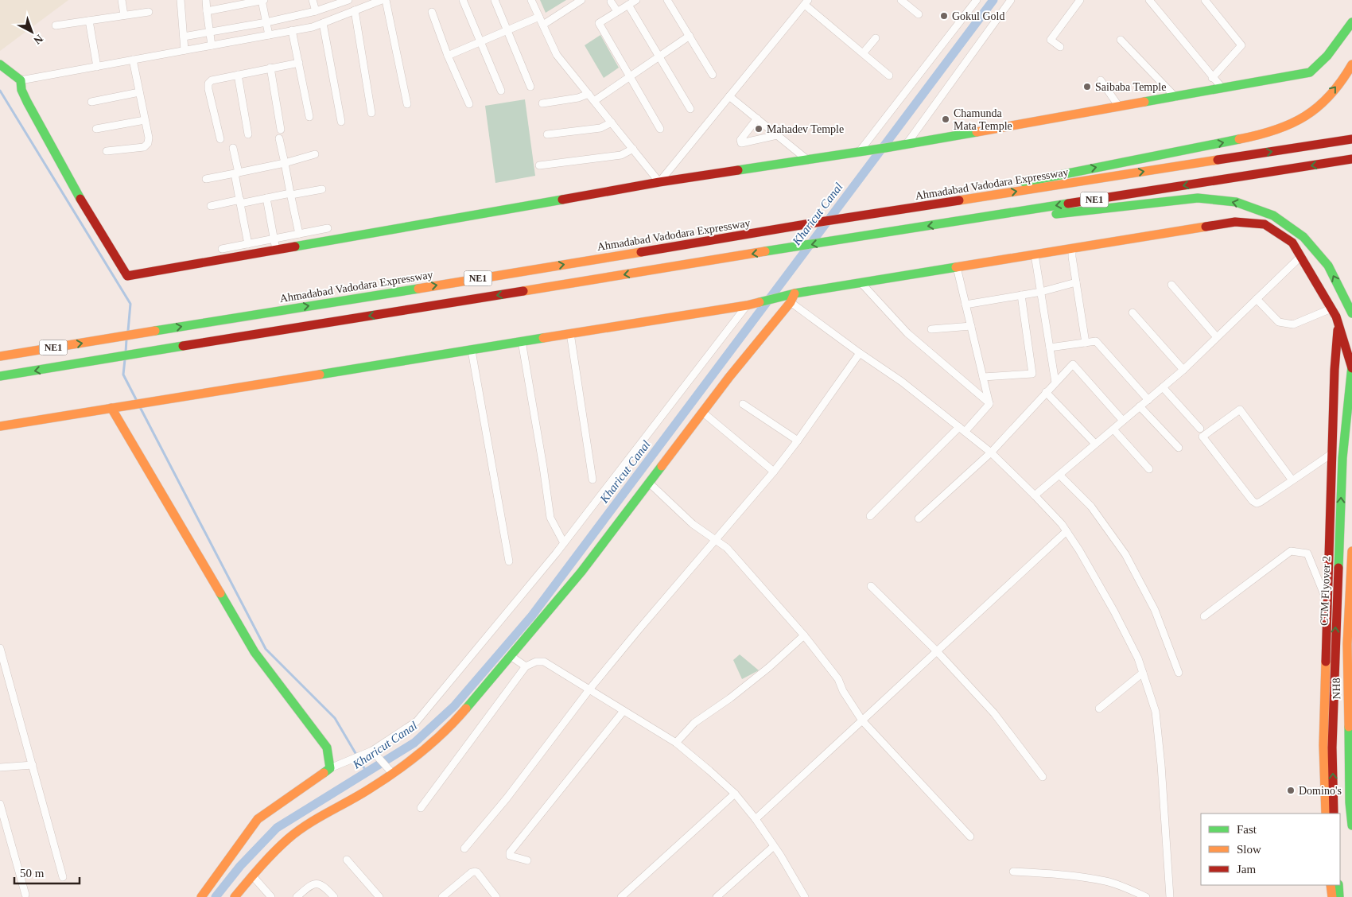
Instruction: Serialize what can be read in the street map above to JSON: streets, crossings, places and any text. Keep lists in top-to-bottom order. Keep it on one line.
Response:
{"streets":{"main road":["Ahmadabad Vadodara Expressway","NE1","CTM Flyover 2","NH8"]},"water":["Kharicut Canal"],"places":["Gokul Gold","Saibaba Temple","Chamunda Mata Temple","Mahadev Temple","Domino's"],"legend":["Fast","Slow","Jam"],"scale_bar":"50 m","north":"bottom right"}
